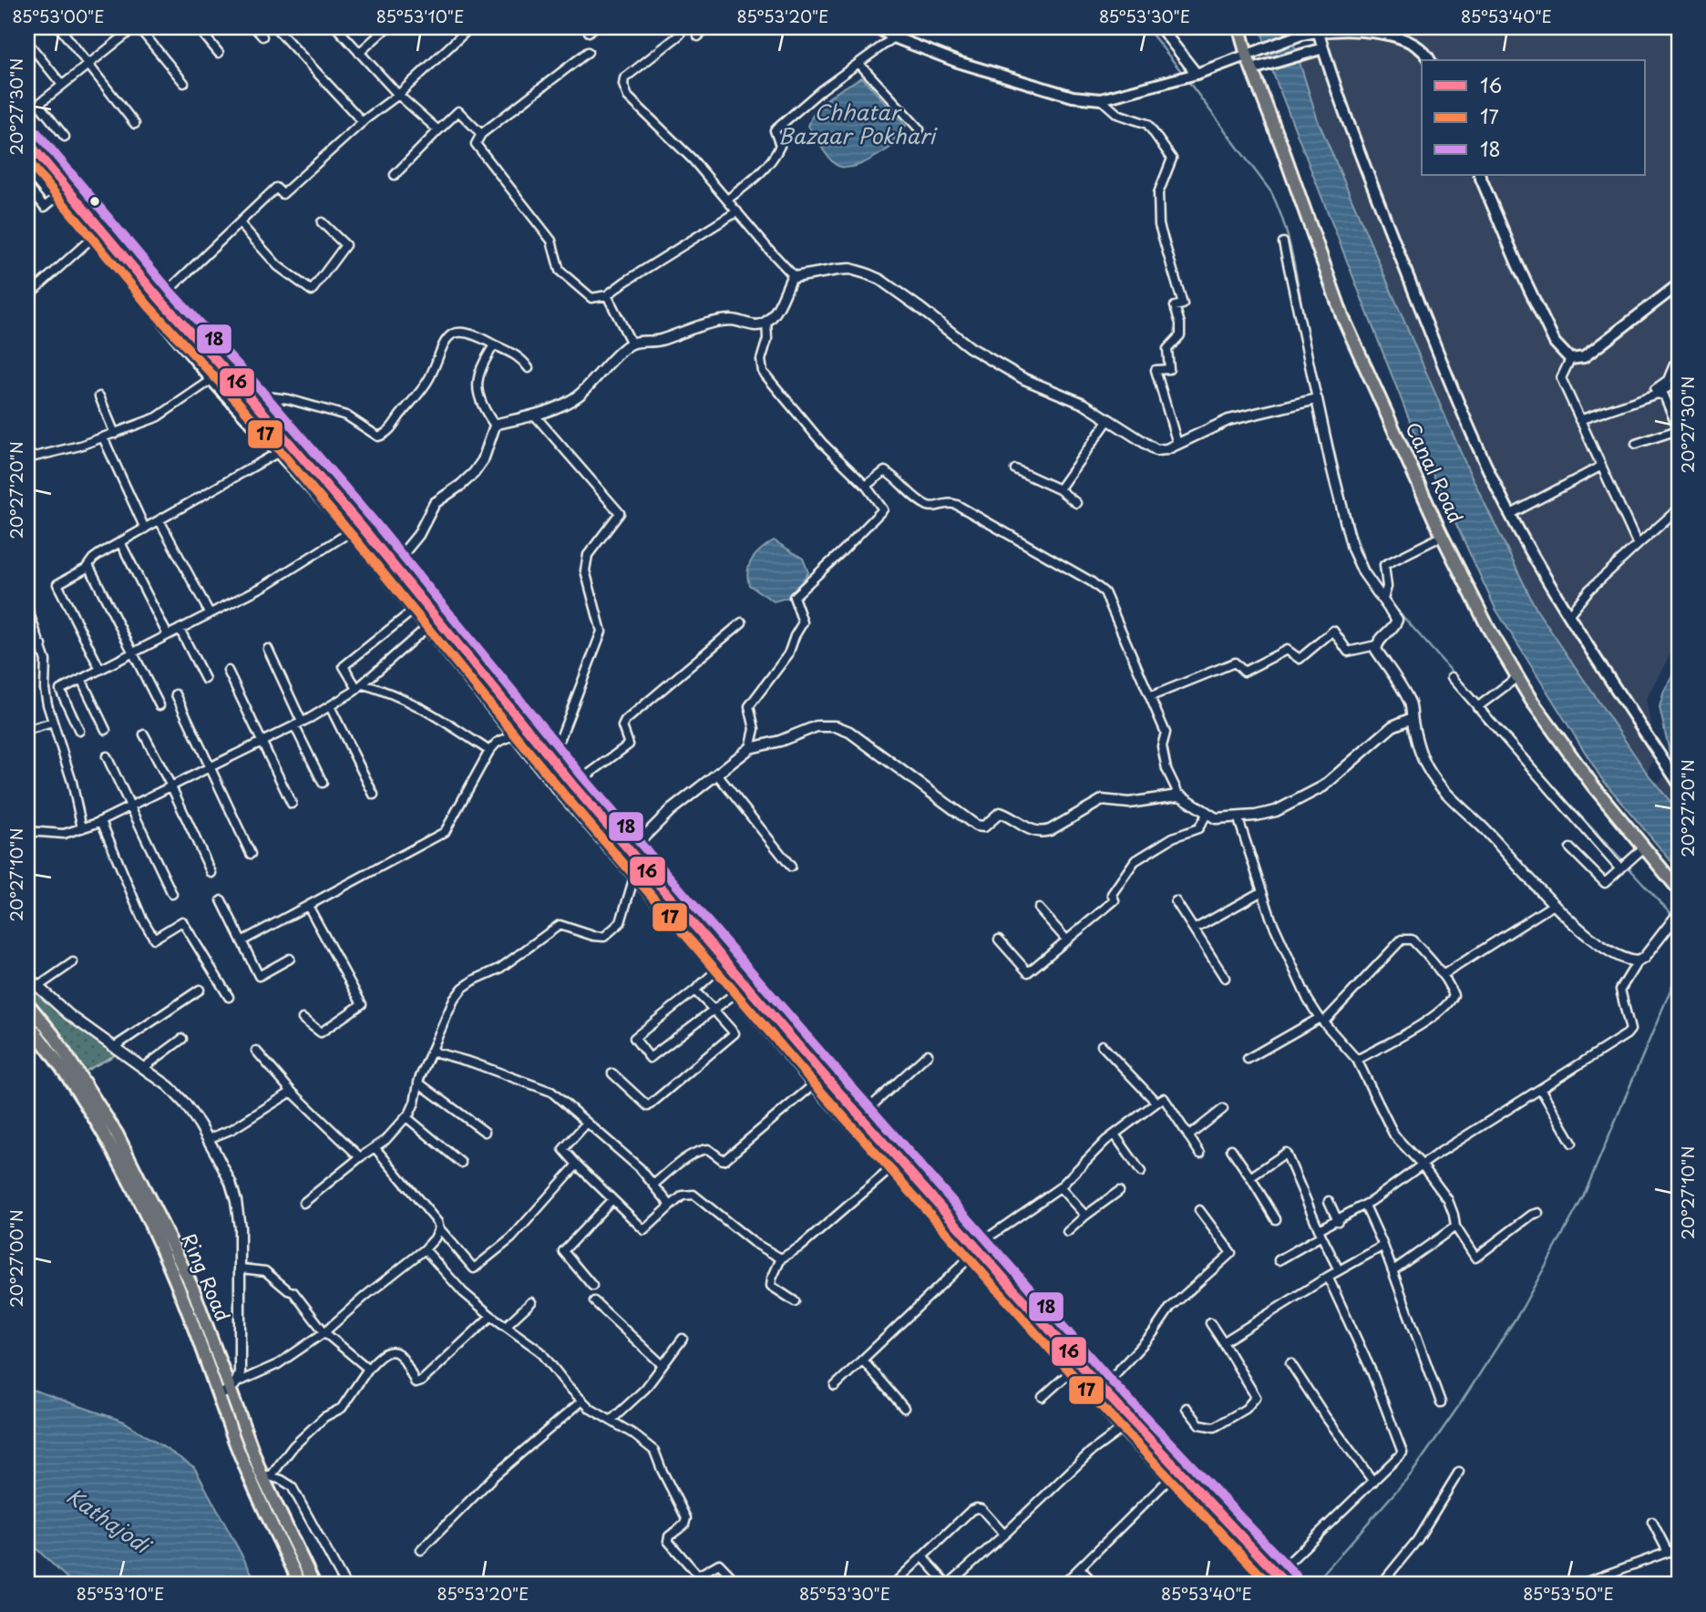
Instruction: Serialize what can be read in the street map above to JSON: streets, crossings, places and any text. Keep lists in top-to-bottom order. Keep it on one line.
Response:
{"streets":{"main road":["Canal Road","Ring Road"]},"water":["Chhatar Bazaar Pokhari","Kathajodi"],"lines":["transit line 18","transit line 16","transit line 17"],"legend":["16","17","18"],"coordinates":["85°53'00\"E","85°53'10\"E","85°53'20\"E","85°53'30\"E","85°53'40\"E","20°27'30\"N","20°27'20\"N","20°27'10\"N","20°27'00\"N","85°53'50\"E"]}
